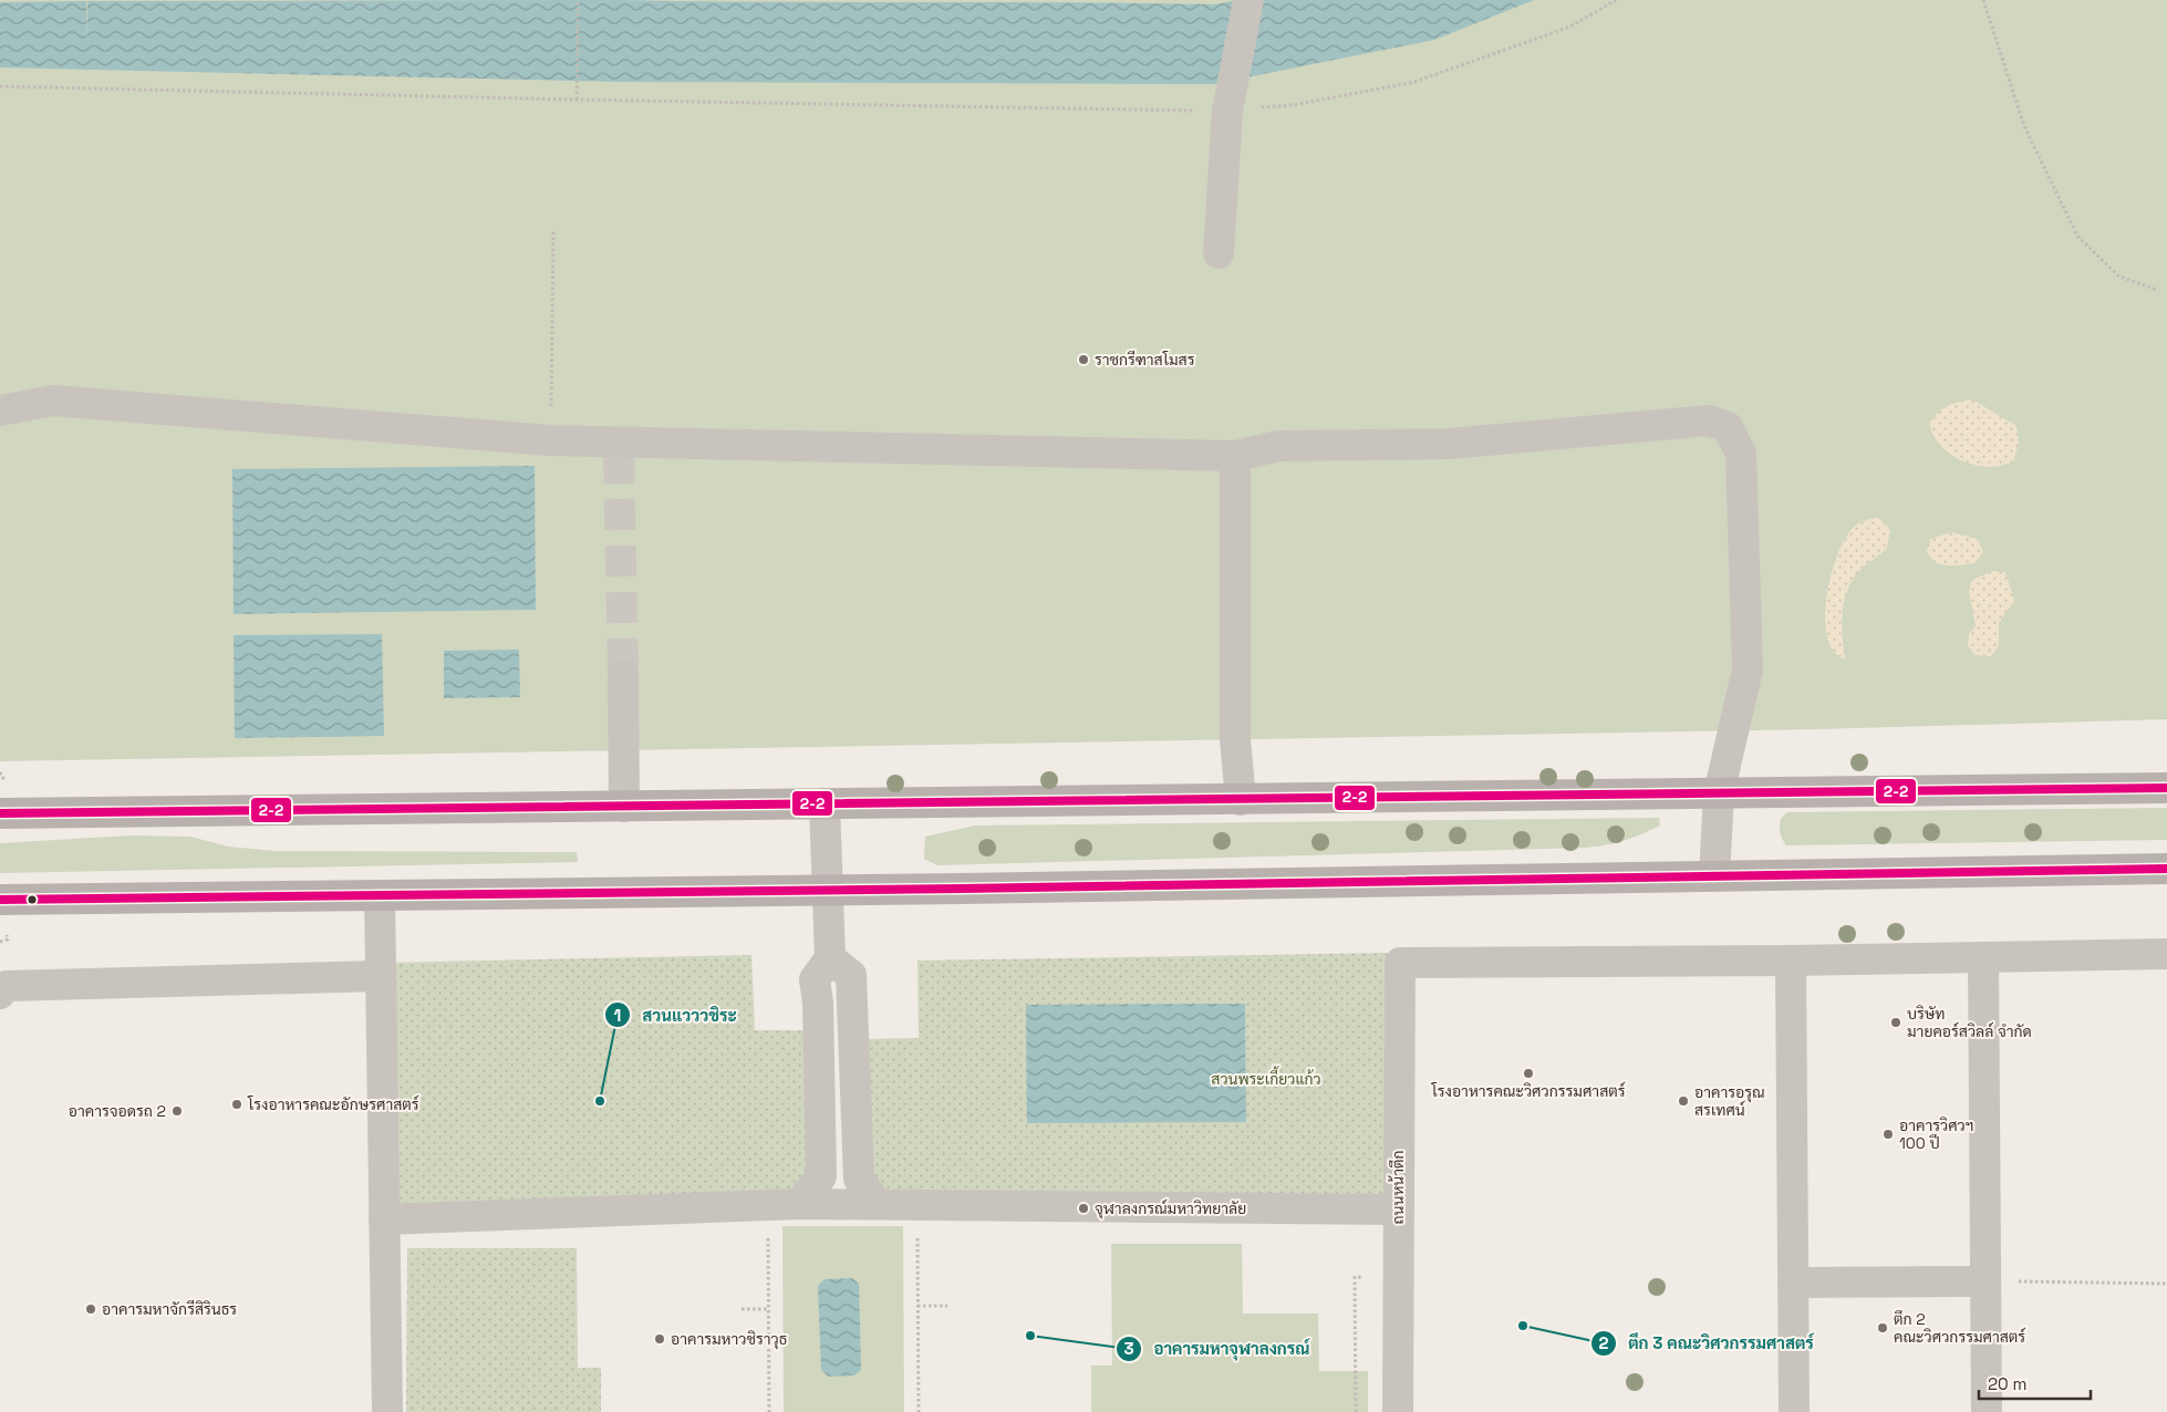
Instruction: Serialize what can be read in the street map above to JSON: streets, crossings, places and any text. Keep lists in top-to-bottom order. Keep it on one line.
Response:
{"streets":{"street":["ถนนหน้าตึก"]},"parks":["สวนพระเกี้ยวแก้ว"],"places":["ราชกรีฑาสโมสร","บริษัท มายคอร์สวิลล์ จำกัด","โรงอาหารคณะวิศวกรรมศาสตร์","สวนแวววชิระ","อาคารอรุณ สรเทศน์","โรงอาหารคณะอักษรศาสตร์","อาคารจอดรถ 2","อาคารวิศวฯ 100 ปี","จุฬาลงกรณ์มหาวิทยาลัย","อาคารมหาจักรีสิรินธร","ตึก 3 คณะวิศวกรรมศาสตร์","ตึก 2 คณะวิศวกรรมศาสตร์","อาคารมหาจุฬาลงกรณ์","อาคารมหาวชิราวุธ"],"lines":["transit line 2-2"],"scale_bar":"20 m"}
